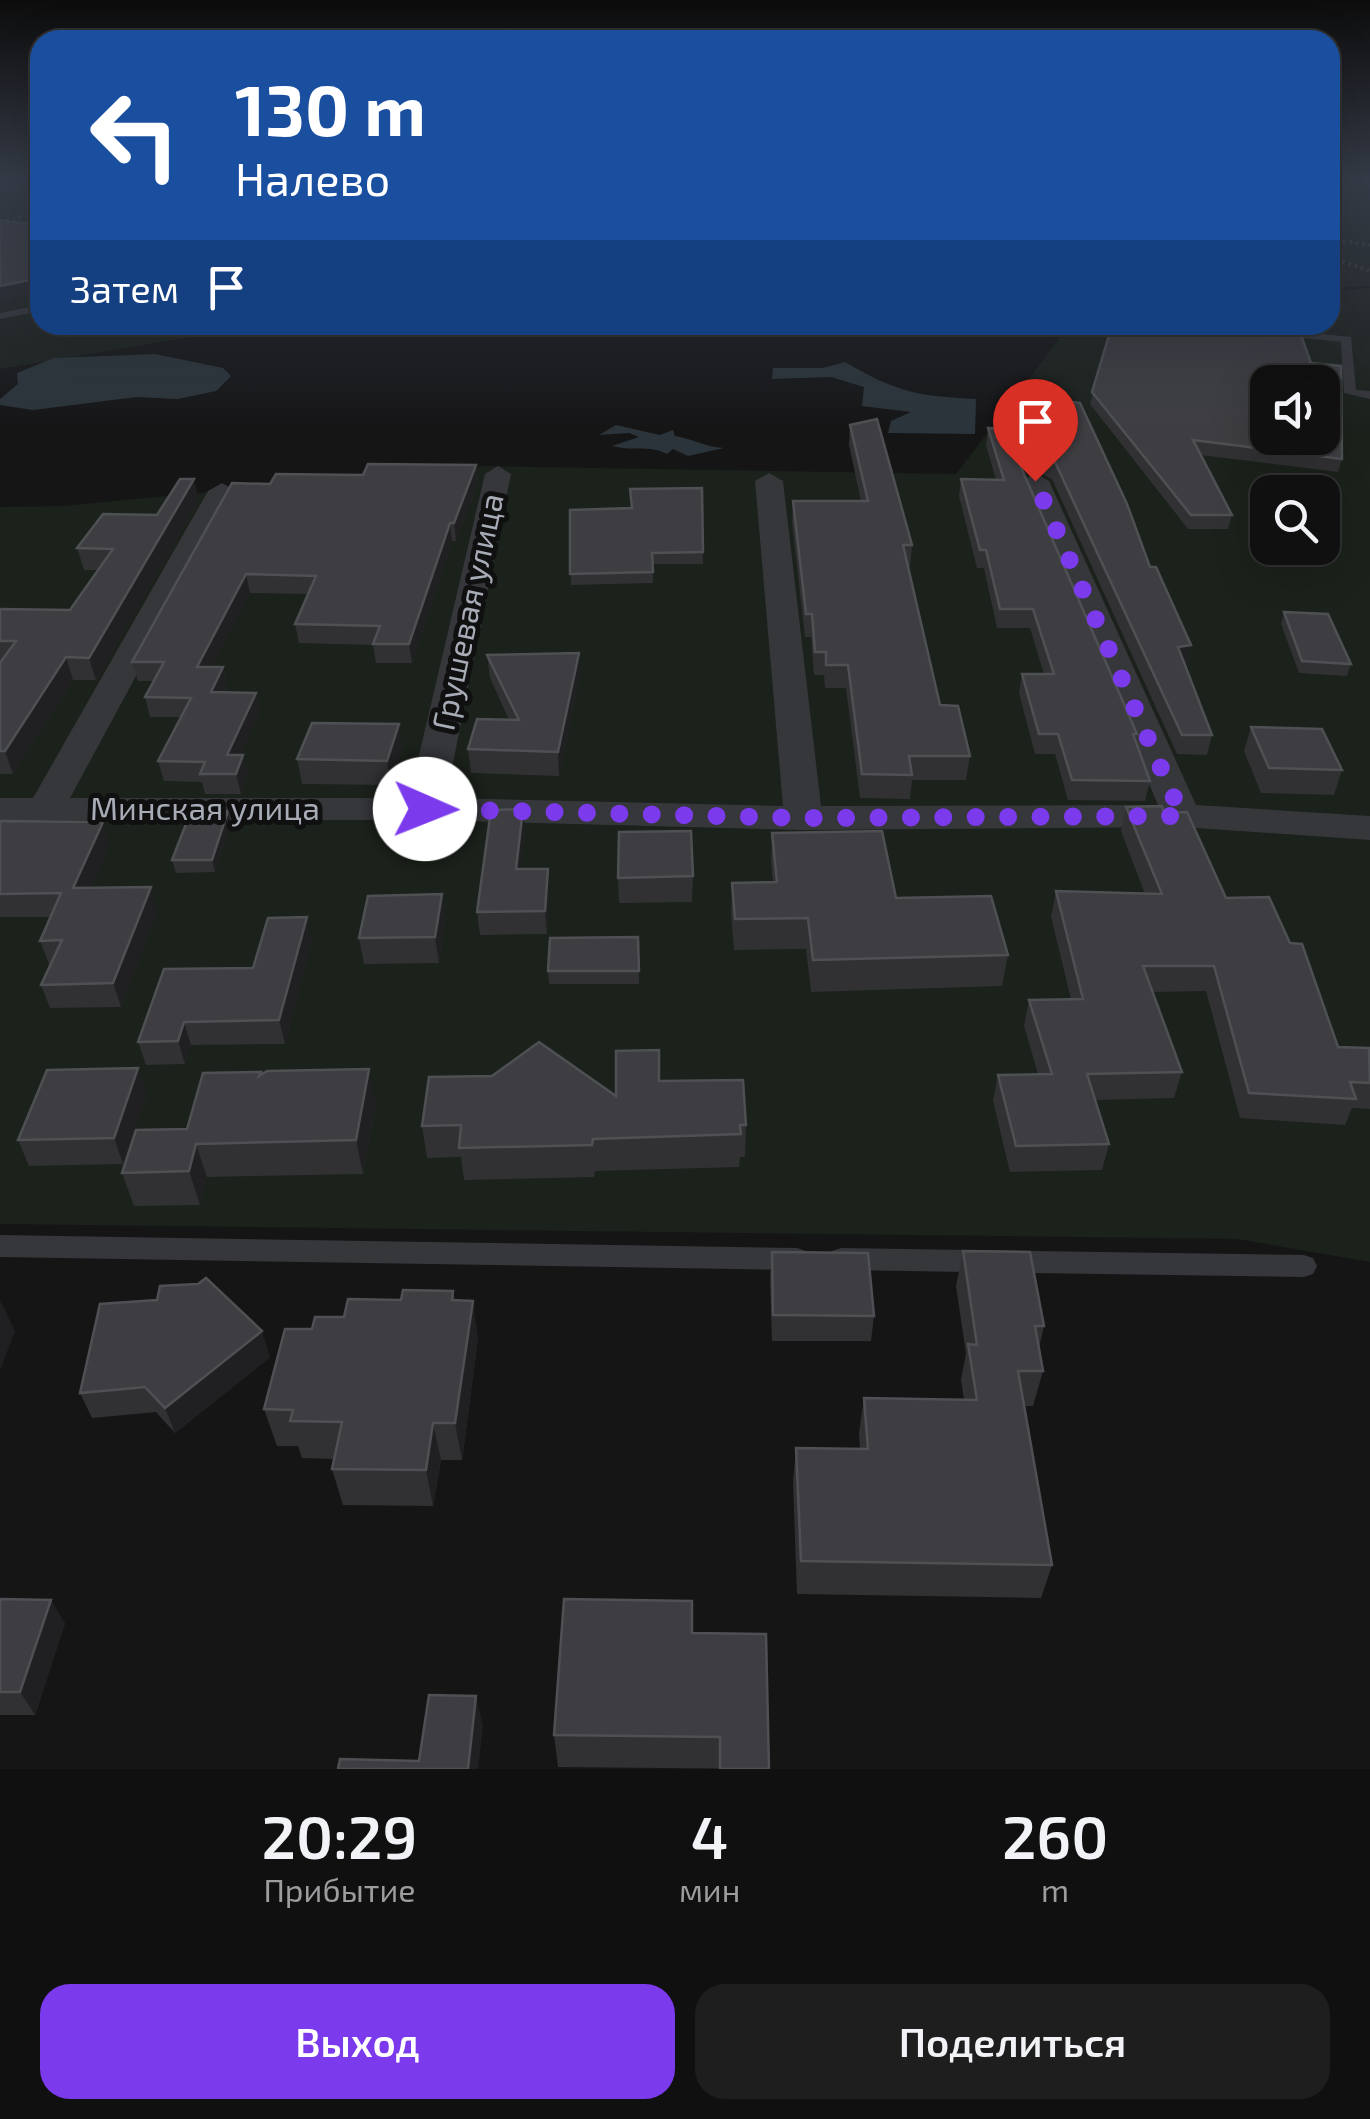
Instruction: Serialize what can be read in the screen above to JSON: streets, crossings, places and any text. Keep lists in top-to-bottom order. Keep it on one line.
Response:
{"streets":{"street":["Грушевая улица","Минская улица"]},"crossings":[["Грушевая улица","Минская улица"]],"page":{"turn":["130 m","Налево"],"then":"Затем","eta":["20:29","Прибытие","4","мин","260","m"],"buttons":["Выход","Поделиться"]}}
